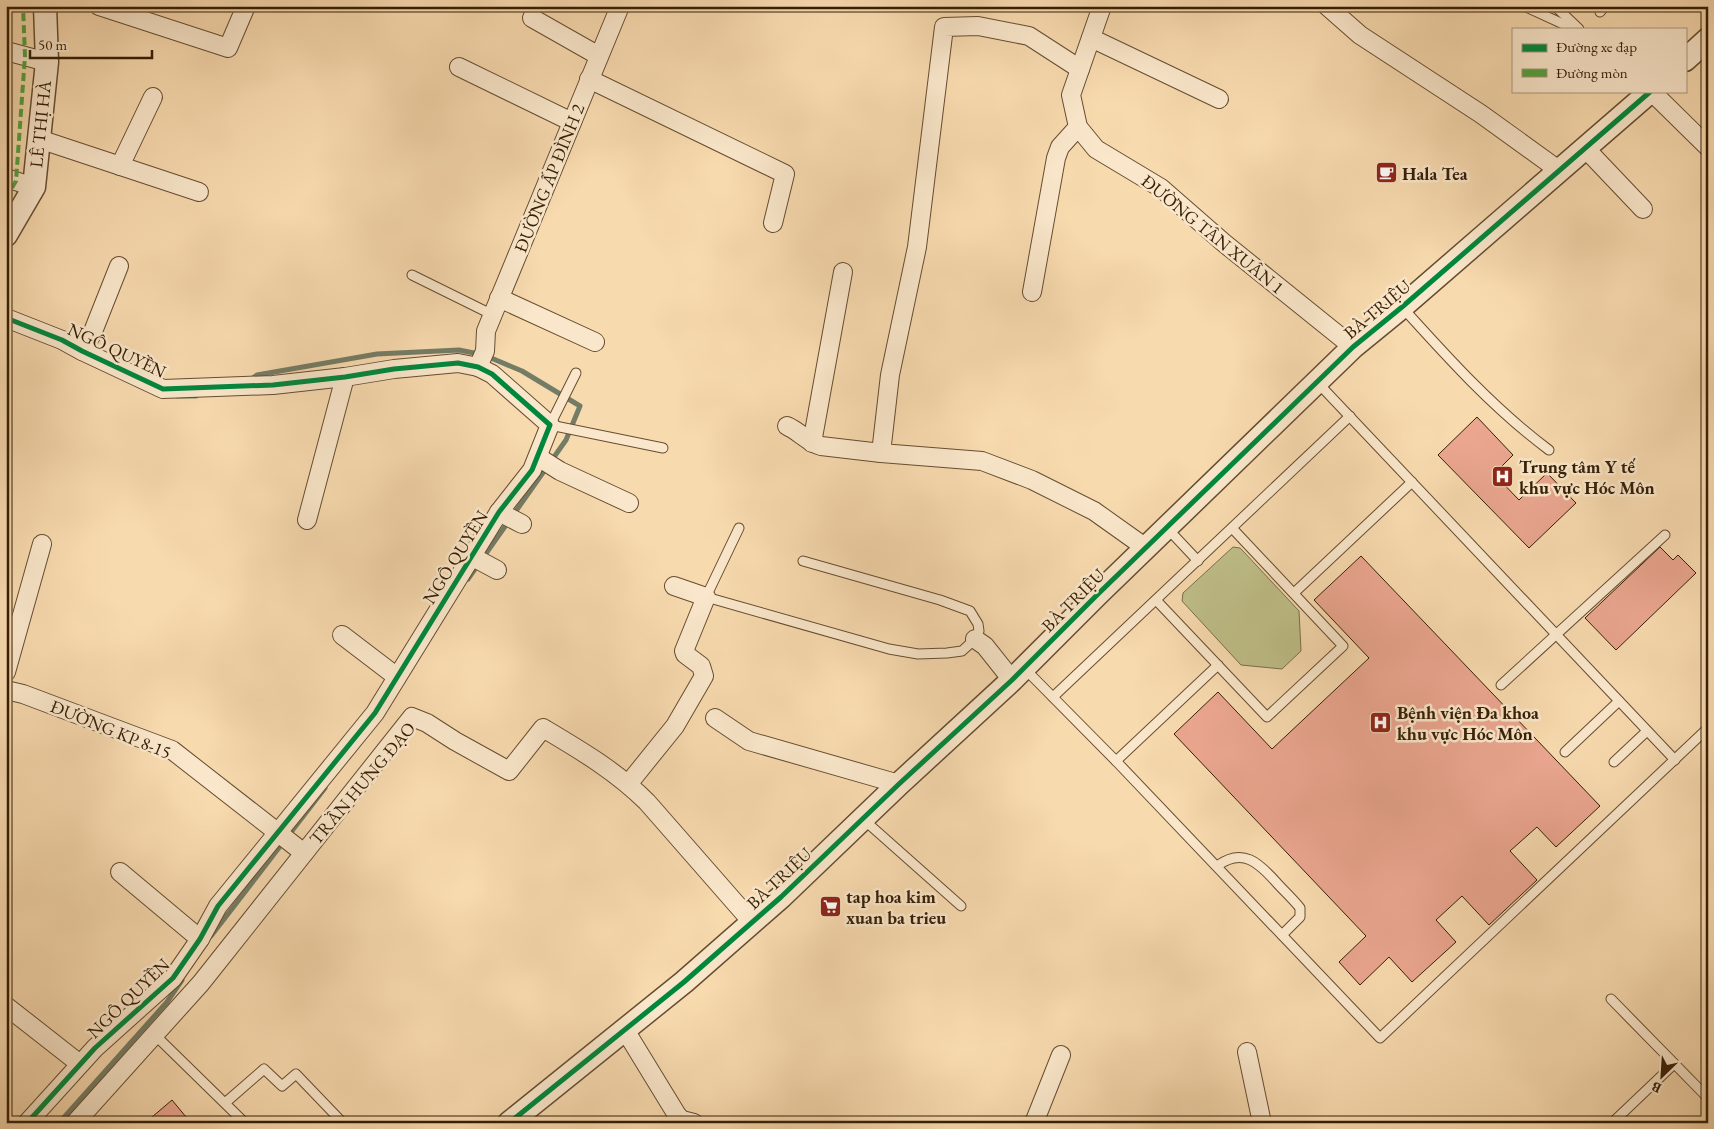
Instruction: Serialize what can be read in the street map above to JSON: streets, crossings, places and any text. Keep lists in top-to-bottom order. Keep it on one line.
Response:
{"streets":{"street":["LÊ THỊ HÀ","ĐƯỜNG ẤP ĐÌNH 2","ĐƯỜNG TÂN XUÂN 1","BÀ TRIỆU","NGÔ QUYỀN","ĐƯỜNG KP 8-15","TRẦN HƯNG ĐẠO"]},"crossings":[["ĐƯỜNG ẤP ĐÌNH 2","NGÔ QUYỀN"],["ĐƯỜNG TÂN XUÂN 1","BÀ TRIỆU"],["BÀ TRIỆU","TRẦN HƯNG ĐẠO"],["NGÔ QUYỀN","ĐƯỜNG KP 8-15"],["ĐƯỜNG KP 8-15","TRẦN HƯNG ĐẠO"]],"places":{"cafe":["Hala Tea"],"hospital":["Trung tâm Y tế khu vực Hóc Môn","Bệnh viện Đa khoa khu vực Hóc Môn"],"supermarket":["tap hoa kim xuan ba trieu"]},"legend":["Đường xe đạp","Đường mòn"],"scale_bar":"50 m","north":"bottom left"}
